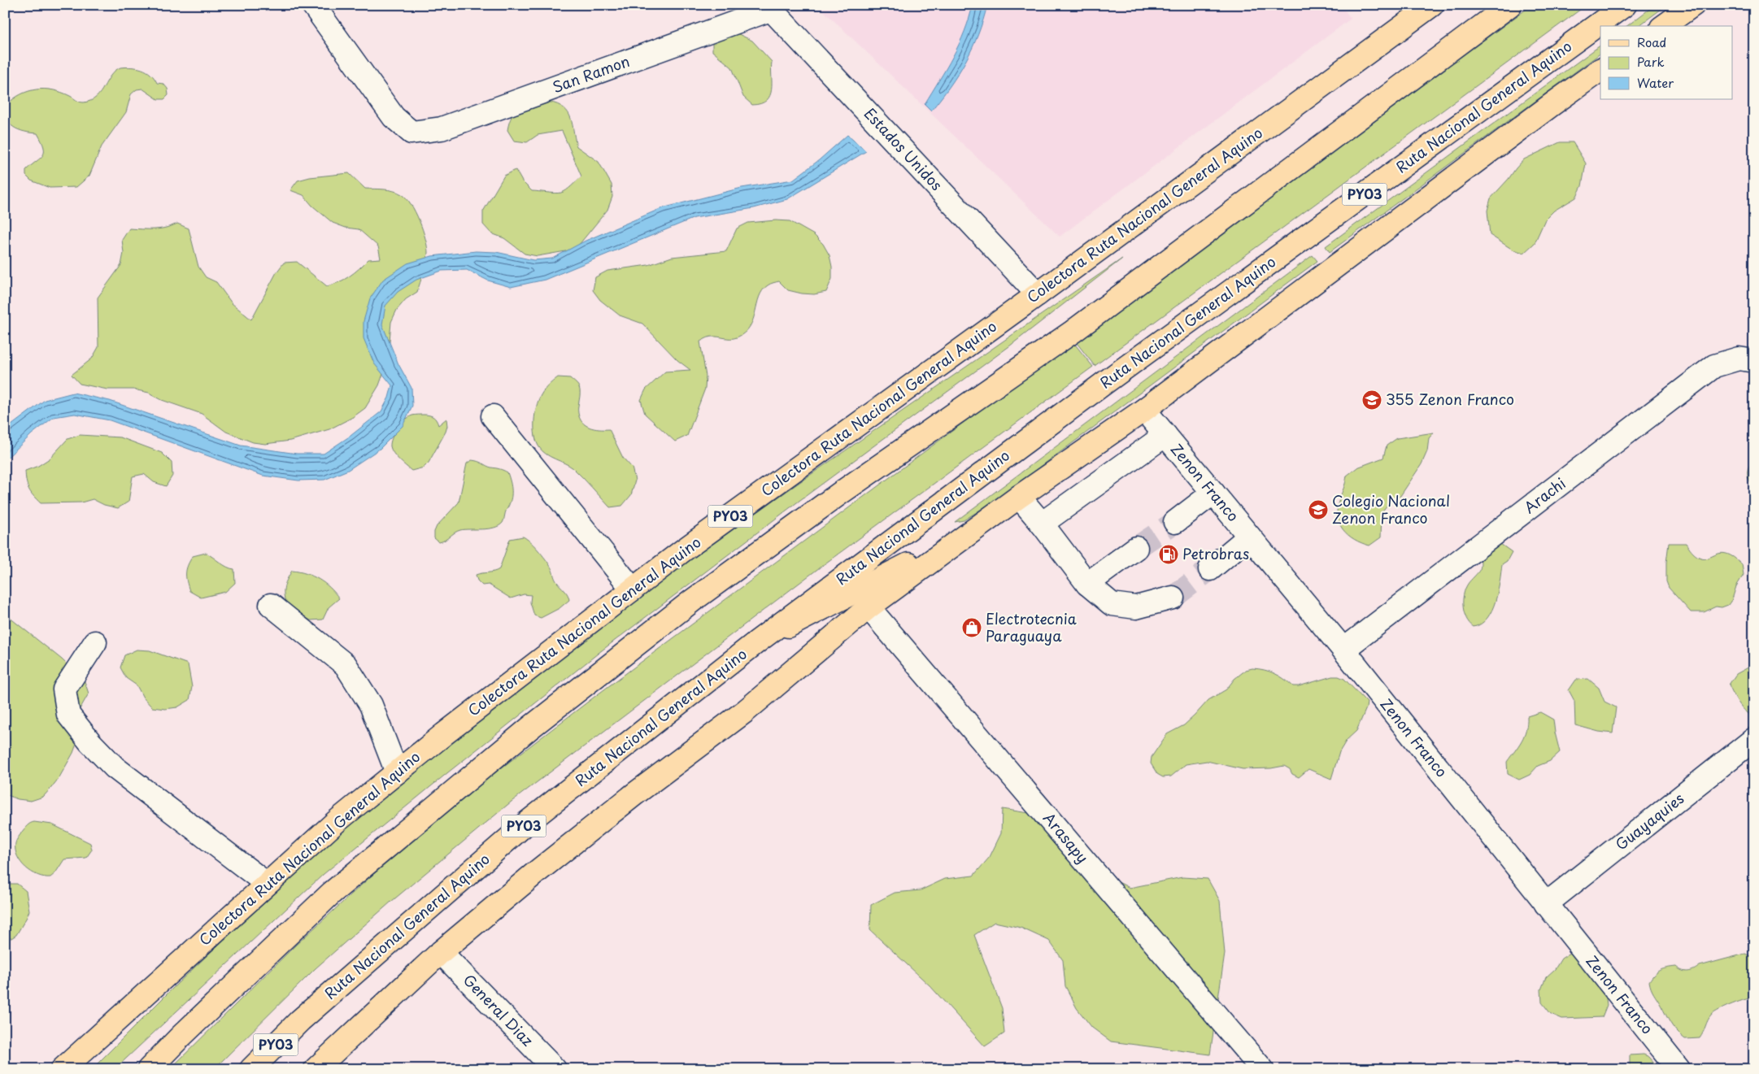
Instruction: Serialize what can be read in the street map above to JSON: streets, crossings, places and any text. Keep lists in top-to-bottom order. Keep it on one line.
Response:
{"streets":{"main road":["Ruta Nacional General Aquino","PY03","Colectora Ruta Nacional General Aquino"],"street":["San Ramon","Estados Unidos","Zenon Franco","Arachi","Guayaquies","Arasapy","General Diaz"]},"crossings":[["San Ramon","Estados Unidos"],["Estados Unidos","Colectora Ruta Nacional General Aquino"],["PY03","Zenon Franco"],["PY03","Arasapy"],["PY03","General Diaz"],["Zenon Franco","Arachi"],["Zenon Franco","Guayaquies"]],"places":{"school or university":["355 Zenon Franco","Colegio Nacional Zenon Franco"],"fuel station":["Petrobras"],"shop":["Electrotecnia Paraguaya"]},"legend":["Road","Park","Water"]}
